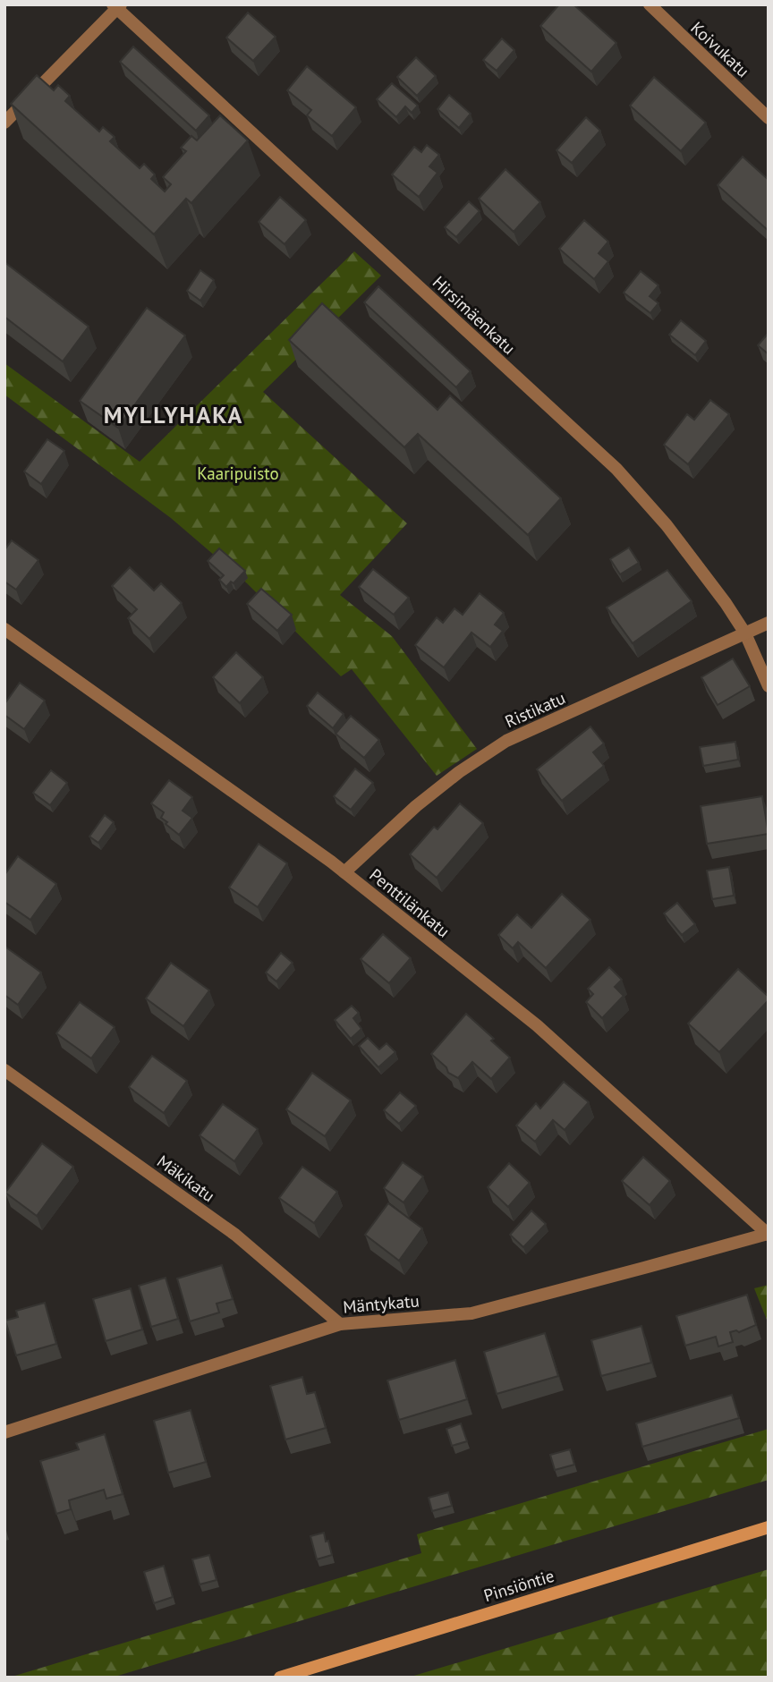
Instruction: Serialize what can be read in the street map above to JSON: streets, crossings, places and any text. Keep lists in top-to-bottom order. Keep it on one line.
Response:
{"streets":{"main road":["Pinsiöntie"],"street":["Koivukatu","Hirsimäenkatu","Ristikatu","Penttilänkatu","Mäkikatu","Mäntykatu"]},"crossings":[["Hirsimäenkatu","Ristikatu"],["Ristikatu","Penttilänkatu"],["Penttilänkatu","Mäntykatu"],["Mäkikatu","Mäntykatu"]],"districts":["MYLLYHAKA"],"parks":["Kaaripuisto"]}
